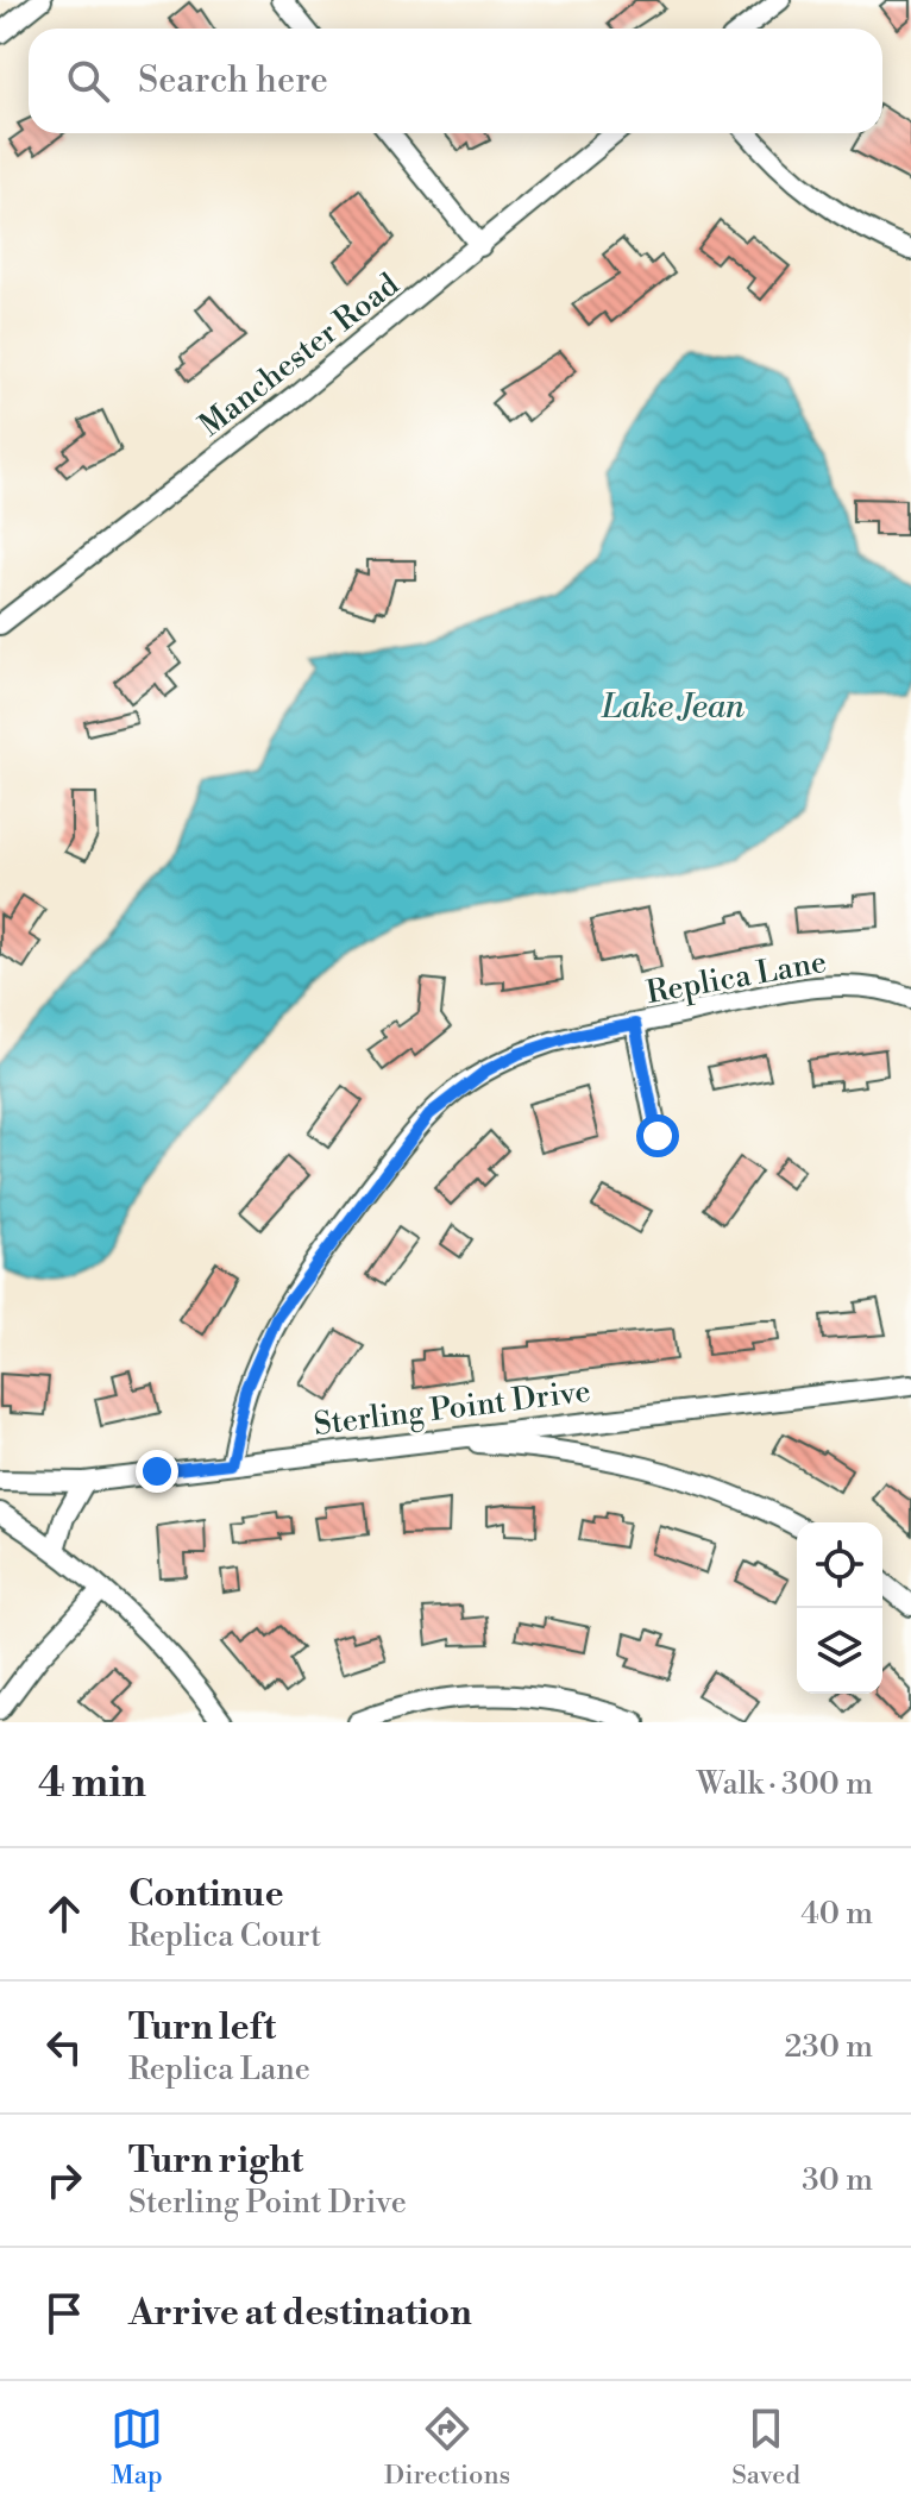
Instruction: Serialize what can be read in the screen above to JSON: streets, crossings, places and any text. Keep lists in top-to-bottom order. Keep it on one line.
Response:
{"streets":{"street":["Manchester Road","Replica Lane","Sterling Point Drive"]},"crossings":[["Replica Lane","Sterling Point Drive"]],"water":["Lake Jean"],"page":{"search":"Search here","heading":["4 min","Walk · 300 m"],"list":[["Continue","Replica Court","40 m"],["Turn left","Replica Lane","230 m"],["Turn right","Sterling Point Drive","30 m"],"Arrive at destination"],"nav":["Map","Directions","Saved"]}}
